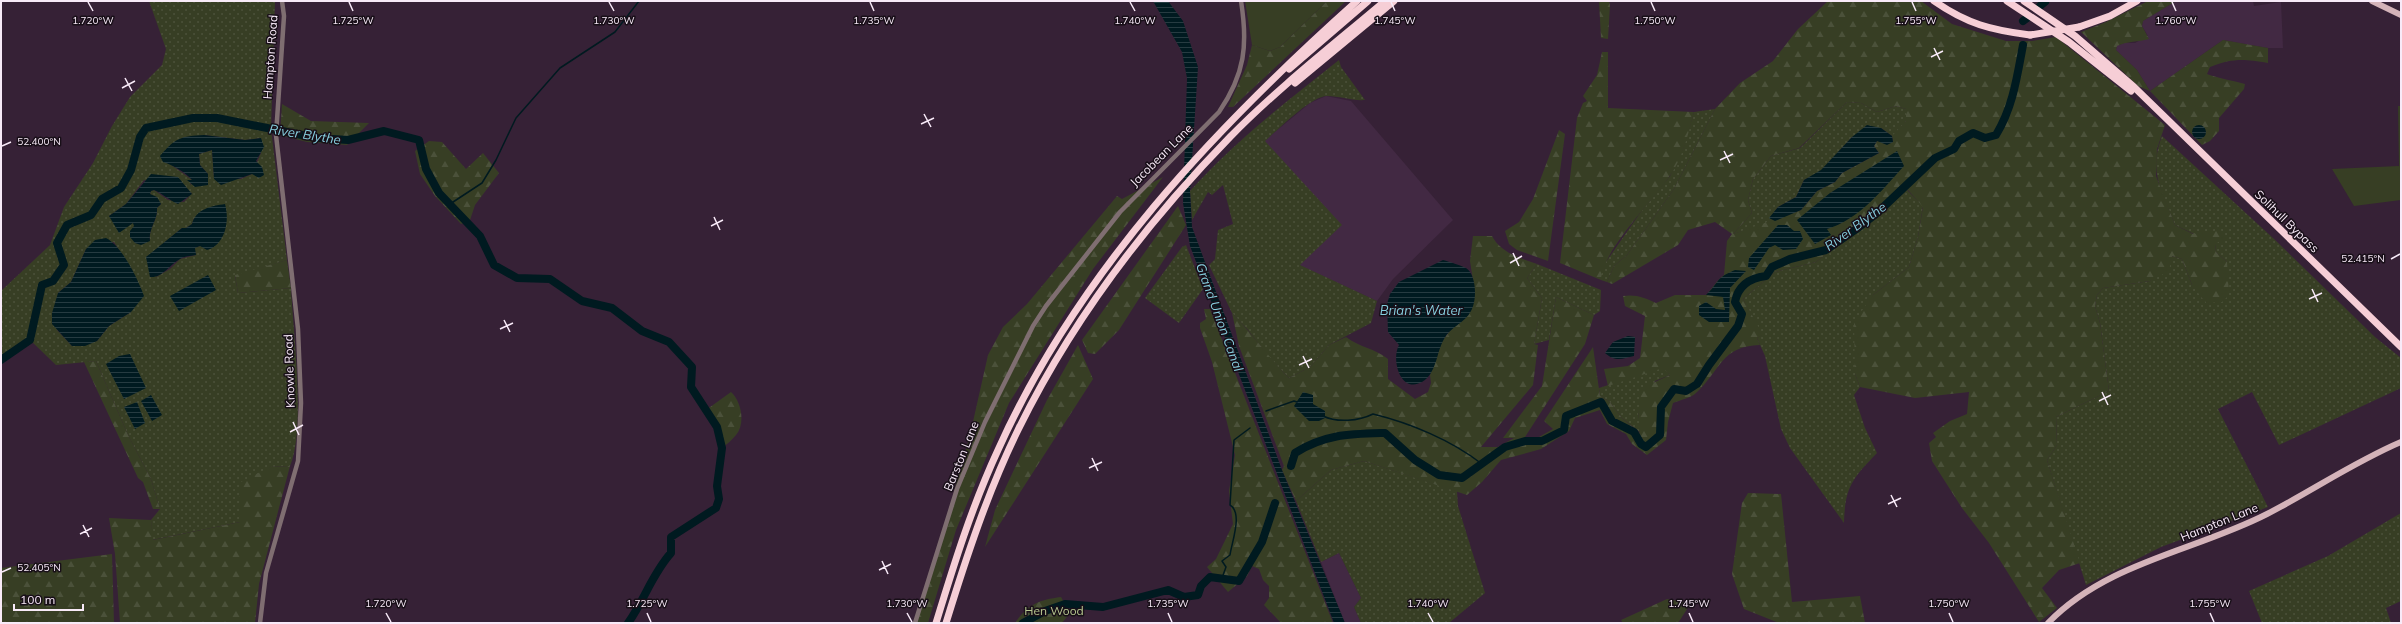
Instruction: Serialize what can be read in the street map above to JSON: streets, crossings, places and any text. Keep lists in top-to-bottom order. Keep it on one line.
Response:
{"streets":{"highway":["Solihull Bypass"],"main road":["Hampton Lane"],"street":["Hampton Road","Jacobean Lane","Knowle Road","Barston Lane"]},"crossings":[["Hampton Road","Knowle Road"],["Jacobean Lane","Barston Lane"]],"water":["River Blythe","Brian's Water","Grand Union Canal"],"parks":["Hen Wood"],"scale_bar":"100 m","coordinates":["1.750°W","1.720°W","1.725°W","1.730°W","1.735°W","1.740°W","1.745°W","1.755°W","1.760°W","52.400°N","52.415°N","52.405°N"]}
